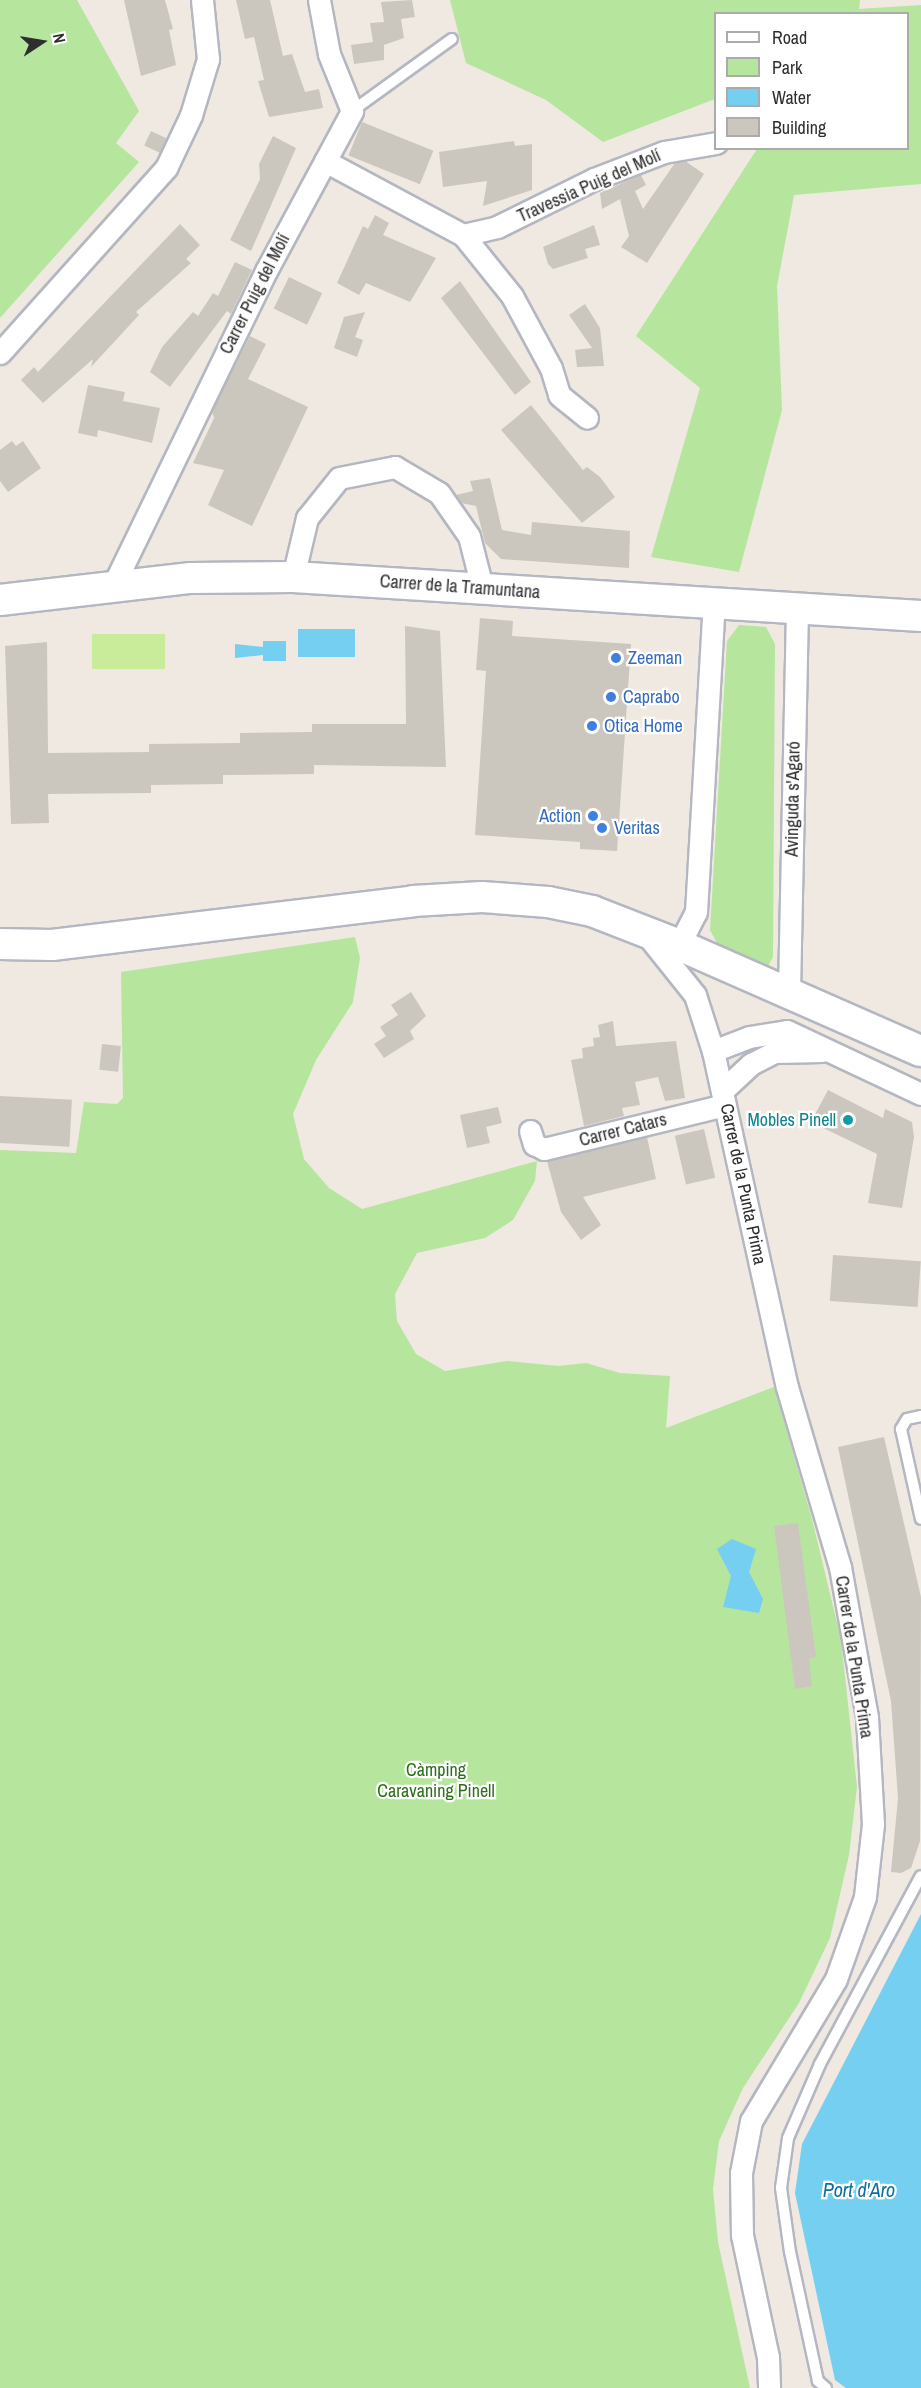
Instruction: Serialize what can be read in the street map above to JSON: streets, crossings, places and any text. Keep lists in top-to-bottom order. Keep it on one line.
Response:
{"streets":{"main road":["Carrer de la Tramuntana"],"street":["Travessia Puig del Molí","Carrer Puig del Molí","Avinguda s'Agaró","Carrer Catars","Carrer de la Punta Prima"]},"crossings":[["Carrer Puig del Molí","Carrer de la Tramuntana"],["Carrer de la Tramuntana","Avinguda s'Agaró"],["Carrer Catars","Carrer de la Punta Prima"]],"water":["Port d'Aro"],"parks":["Càmping Caravaning Pinell"],"places":["Zeeman","Caprabo","Otica Home","Action","Veritas","Mobles Pinell"],"legend":["Road","Park","Water","Building"],"north":"right"}
